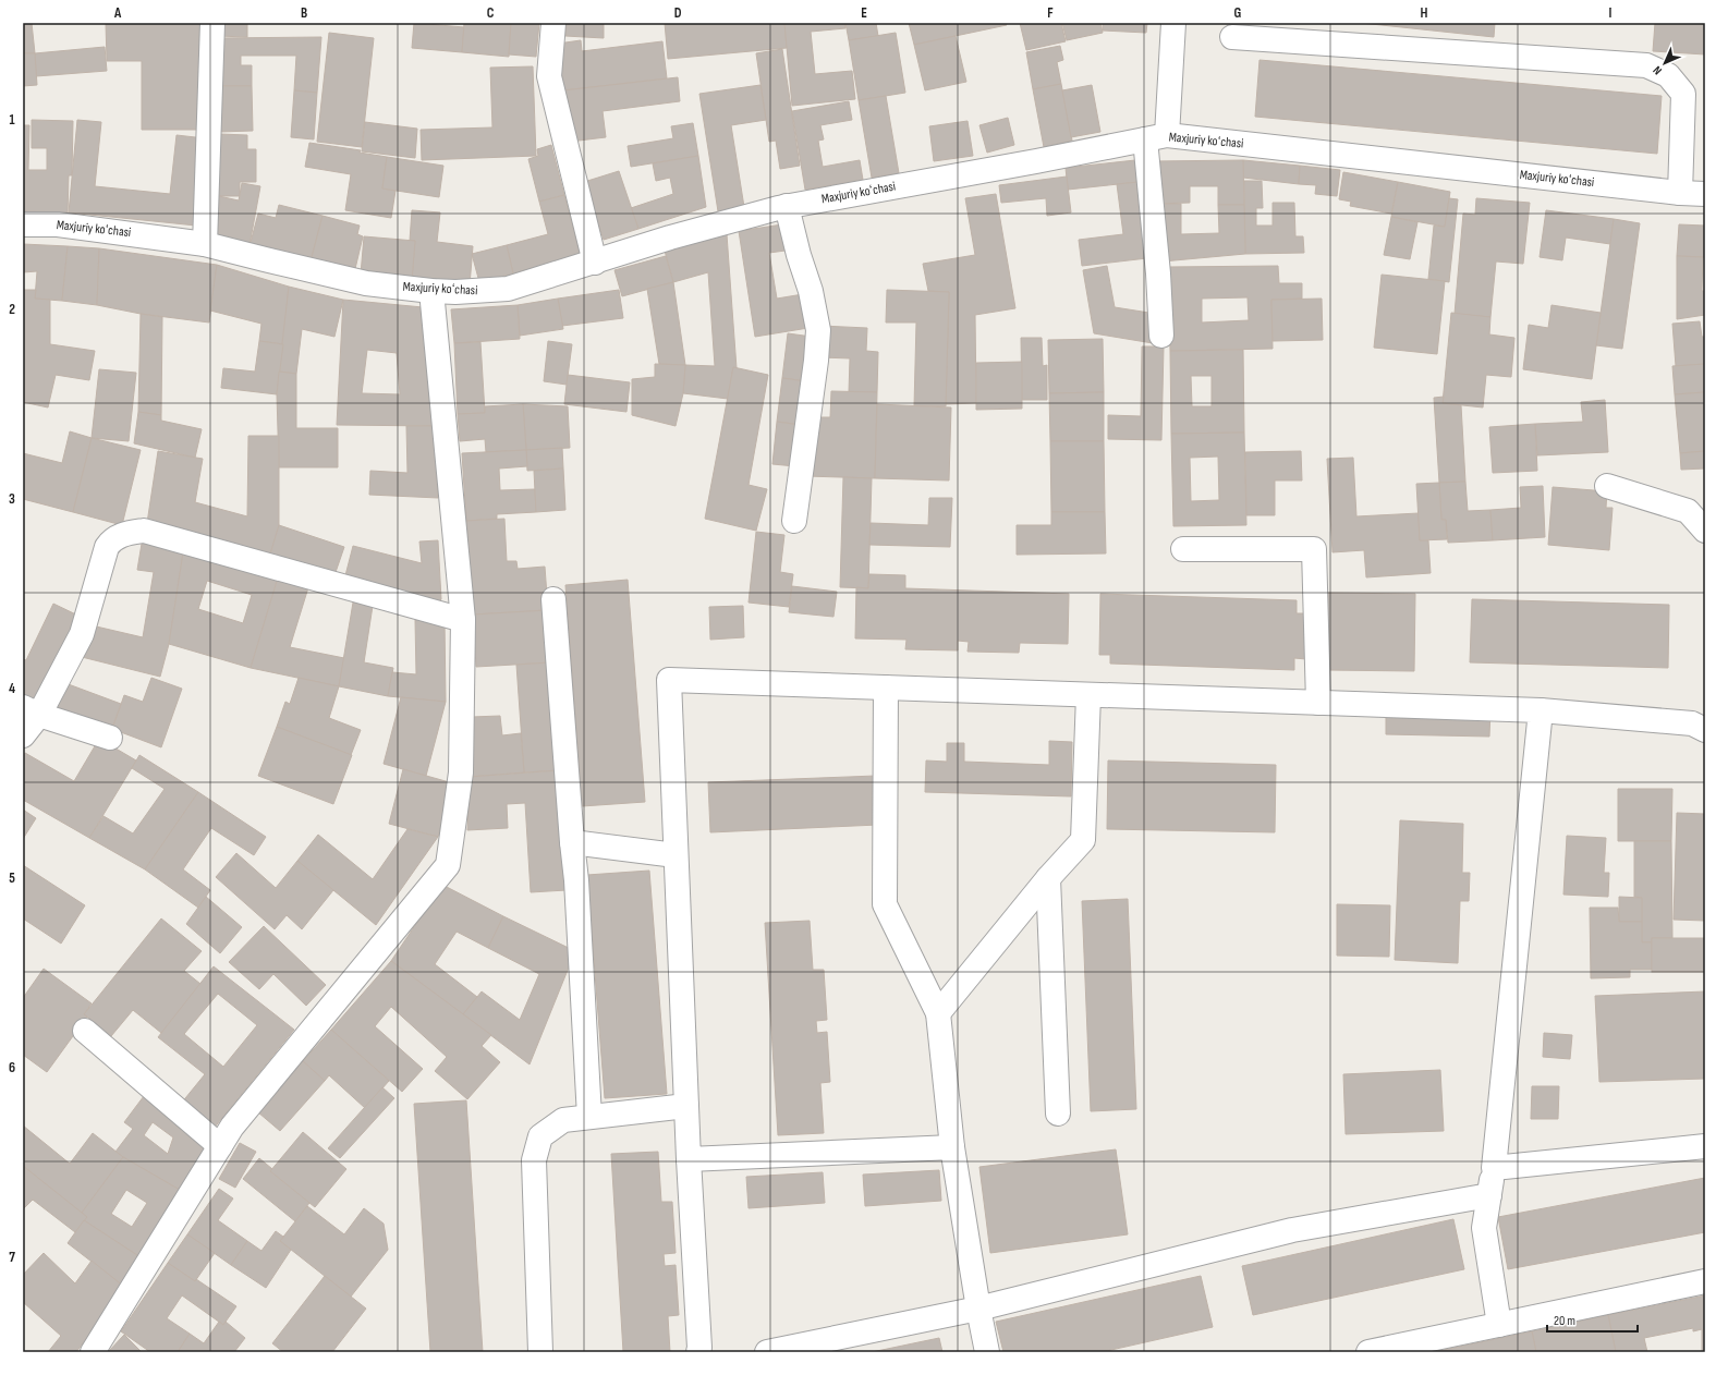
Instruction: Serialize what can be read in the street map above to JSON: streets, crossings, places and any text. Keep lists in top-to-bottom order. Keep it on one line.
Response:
{"streets":{"street":["Maxjuriy koʻchasi"]},"scale_bar":"20 m","north":"bottom left","grid":{"columns":["A","B","C","D","E","F","G","H","I"],"rows":["1","2","3","4","5","6","7"]}}
